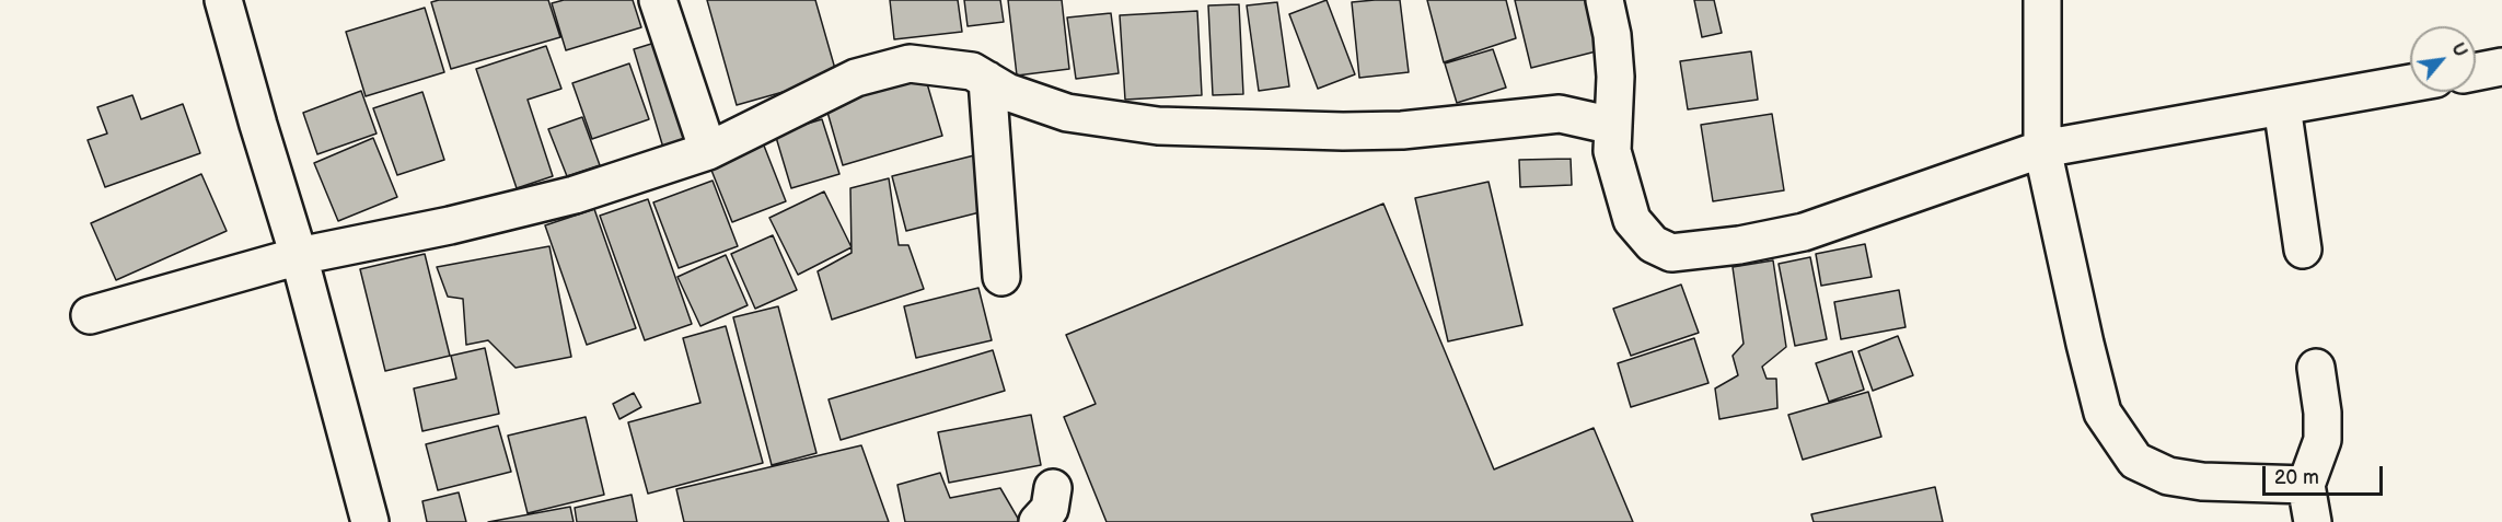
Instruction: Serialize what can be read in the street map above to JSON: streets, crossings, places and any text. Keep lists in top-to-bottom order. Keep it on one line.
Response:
{"scale_bar":"20 m","north":"top right"}
